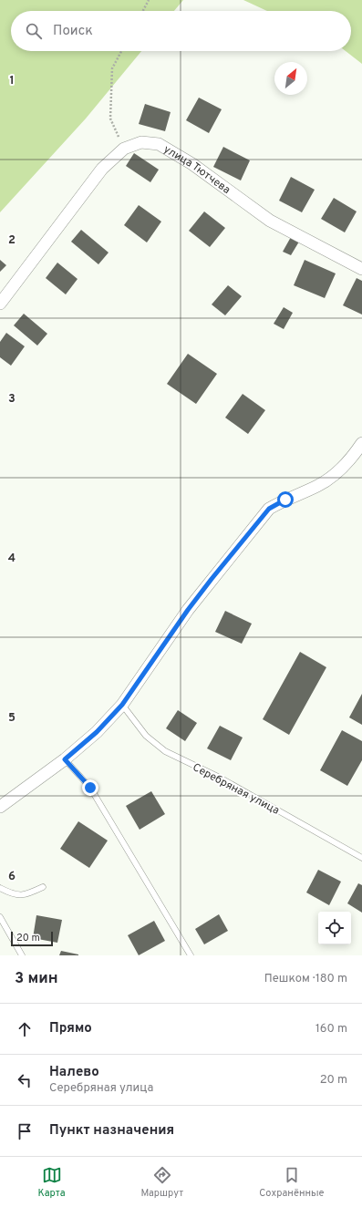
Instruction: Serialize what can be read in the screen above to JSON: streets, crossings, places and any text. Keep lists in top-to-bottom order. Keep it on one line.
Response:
{"streets":{"street":["улица Тютчева"],"lane":["Серебряная улица"]},"scale_bar":"20 m","north":"top right","page":{"search":"Поиск","scale":"20 m","heading":["3 мин","Пешком · 180 m"],"list":[["Прямо","160 m"],["Налево","Серебряная улица","20 m"],"Пункт назначения"],"nav":["Карта","Маршрут","Сохранённые"]},"grid":{"rows":["1","2","3","4","5","6"]}}
